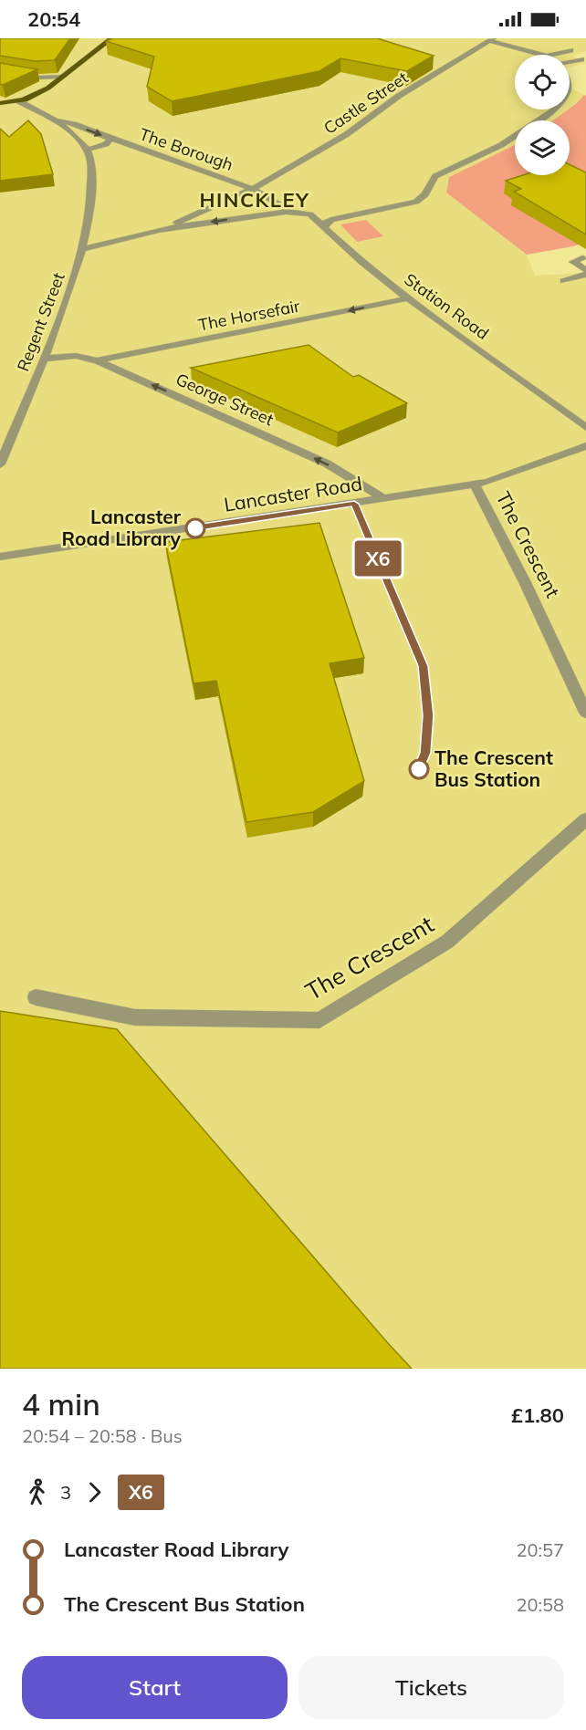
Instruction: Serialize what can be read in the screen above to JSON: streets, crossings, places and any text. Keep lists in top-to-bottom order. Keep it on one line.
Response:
{"streets":{"street":["Castle Street","The Borough","Station Road","The Horsefair","Regent Street","George Street","Lancaster Road","The Crescent"]},"crossings":[["Castle Street","The Borough"],["The Borough","Station Road"],["Station Road","The Horsefair"],["The Horsefair","George Street"],["Regent Street","George Street"],["George Street","Lancaster Road"],["Lancaster Road","The Crescent"]],"one_way":["George Street"],"districts":["HINCKLEY"],"places":["Lancaster Road Library","The Crescent Bus Station"],"lines":["bus line X6"],"page":{"status":"20:54","on_map":"X6","heading":["4 min","20:54 – 20:58 · Bus","£1.80"],"legs":["3","X6"],"list":[{"name":"Lancaster Road Library","value":"20:57"},{"name":"The Crescent Bus Station","value":"20:58"}],"buttons":["Start","Tickets"]}}
